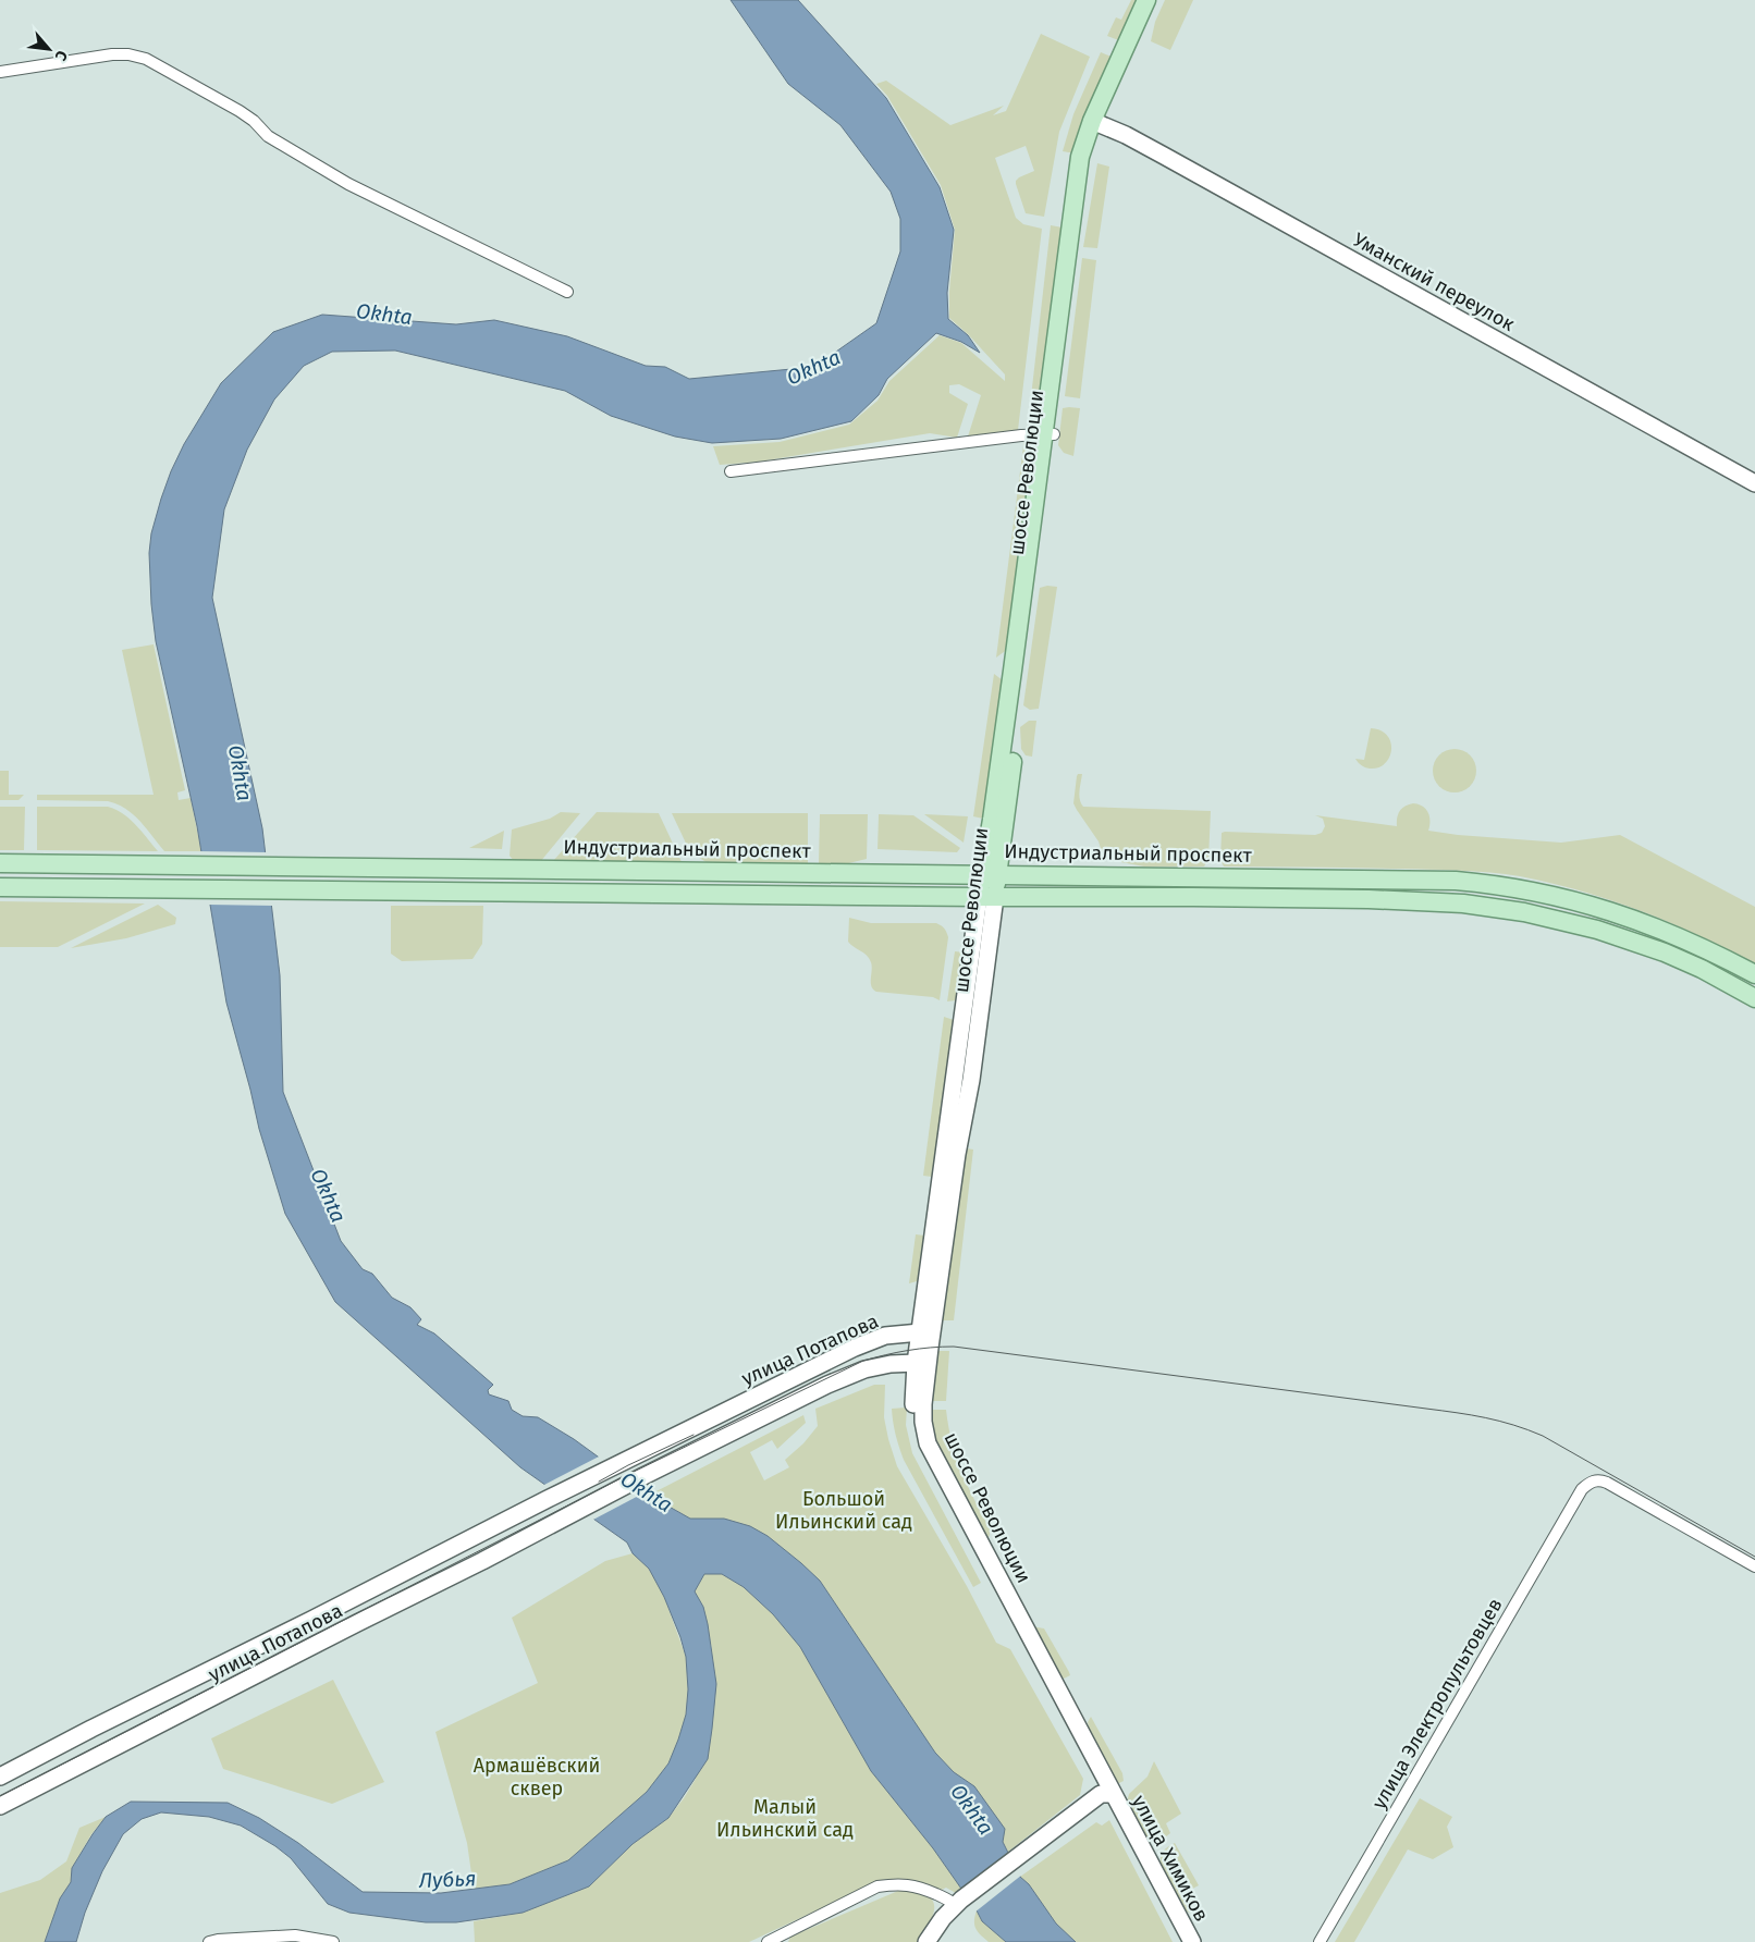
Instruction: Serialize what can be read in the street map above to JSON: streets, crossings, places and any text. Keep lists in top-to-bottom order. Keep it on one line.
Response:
{"streets":{"main road":["шоссе Революции","Индустриальный проспект"],"street":["Уманский переулок","улица Потапова","улица Электропультовцев","улица Химиков"]},"crossings":[["Уманский переулок","шоссе Революции"],["шоссе Революции","Индустриальный проспект"],["шоссе Революции","улица Потапова"],["шоссе Революции","улица Химиков"]],"water":["Okhta","Лубья"],"parks":["Большой Ильинский сад","Армашёвский сквер","Малый Ильинский сад"],"north":"bottom right"}
